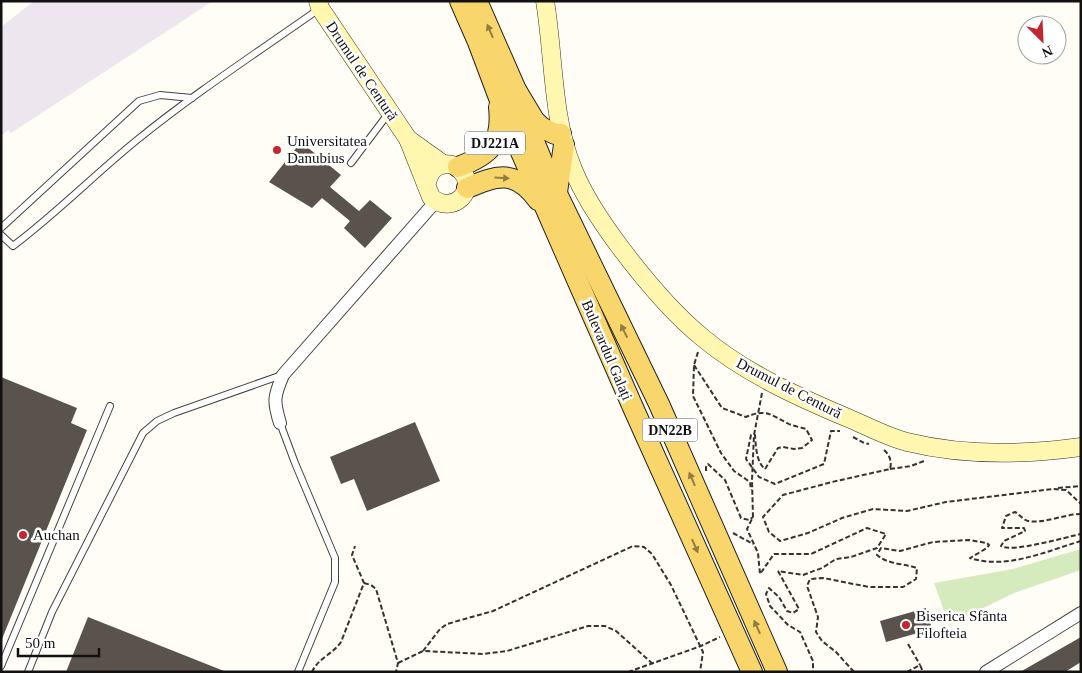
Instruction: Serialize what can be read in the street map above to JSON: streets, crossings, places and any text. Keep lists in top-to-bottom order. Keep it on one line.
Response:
{"streets":{"main road":["DJ221A","Bulevardul Galați","DN22B"],"street":["Drumul de Centură"]},"crossings":[["Drumul de Centură","DJ221A"],["DJ221A","Bulevardul Galați"],["DJ221A","DN22B"],["Bulevardul Galați","DN22B"]],"places":["Universitatea Danubius","Auchan","Biserica Sfânta Filofteia"],"scale_bar":"50 m","north":"bottom right"}
